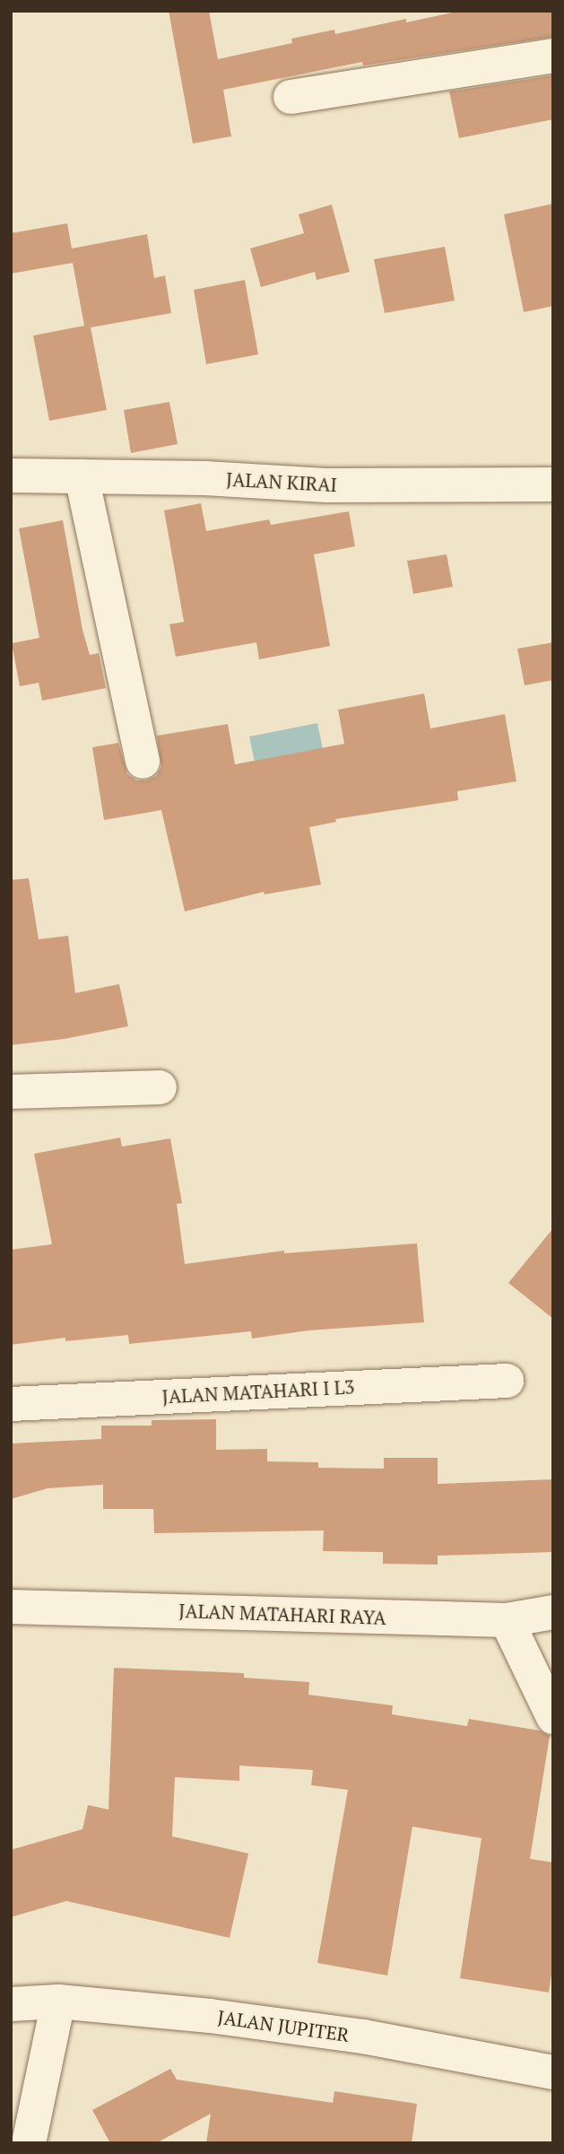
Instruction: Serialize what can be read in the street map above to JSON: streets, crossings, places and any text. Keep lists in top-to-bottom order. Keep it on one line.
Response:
{"streets":{"street":["JALAN KIRAI","JALAN MATAHARI I L3","JALAN MATAHARI RAYA","JALAN JUPITER"]}}
